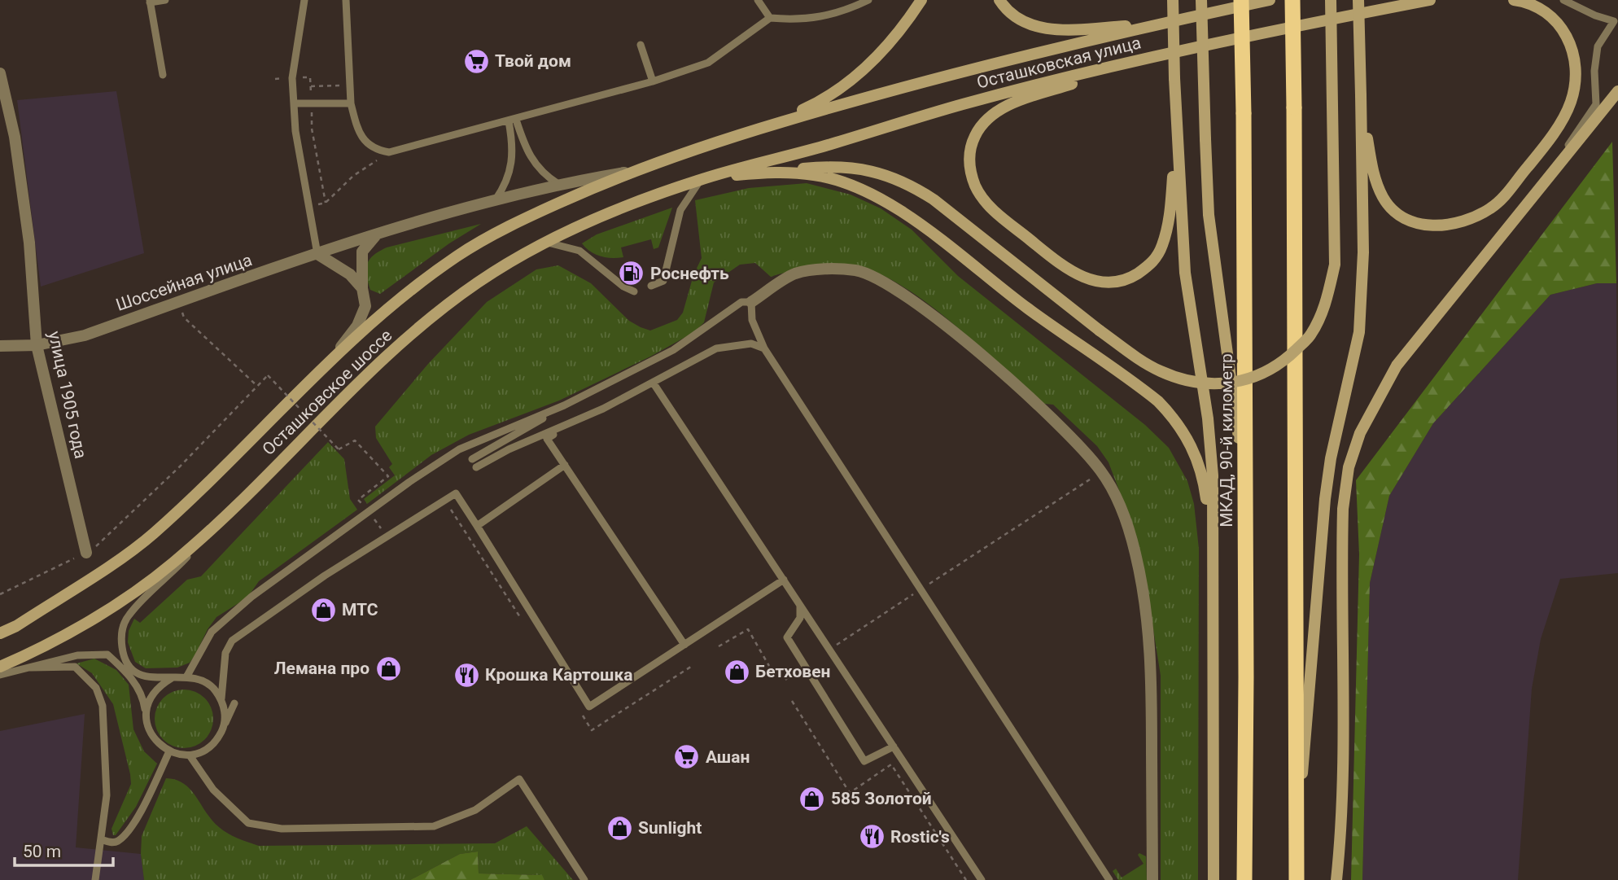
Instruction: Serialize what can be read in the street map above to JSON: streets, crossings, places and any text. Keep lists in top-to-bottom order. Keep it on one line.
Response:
{"streets":{"highway":["МКАД, 90-й километр"],"main road":["Осташковская улица","Осташковское шоссе"],"street":["Шоссейная улица","улица 1905 года"]},"crossings":[["Осташковская улица","Осташковское шоссе"],["Шоссейная улица","Осташковское шоссе"],["Шоссейная улица","улица 1905 года"]],"places":{"supermarket":["Твой дом","Ашан"],"fuel station":["Роснефть"],"shop":["МТС","Лемана про","Бетховен","585 Золотой","Sunlight"],"restaurant":["Крошка Картошка","Rostic's"]},"scale_bar":"50 m"}
